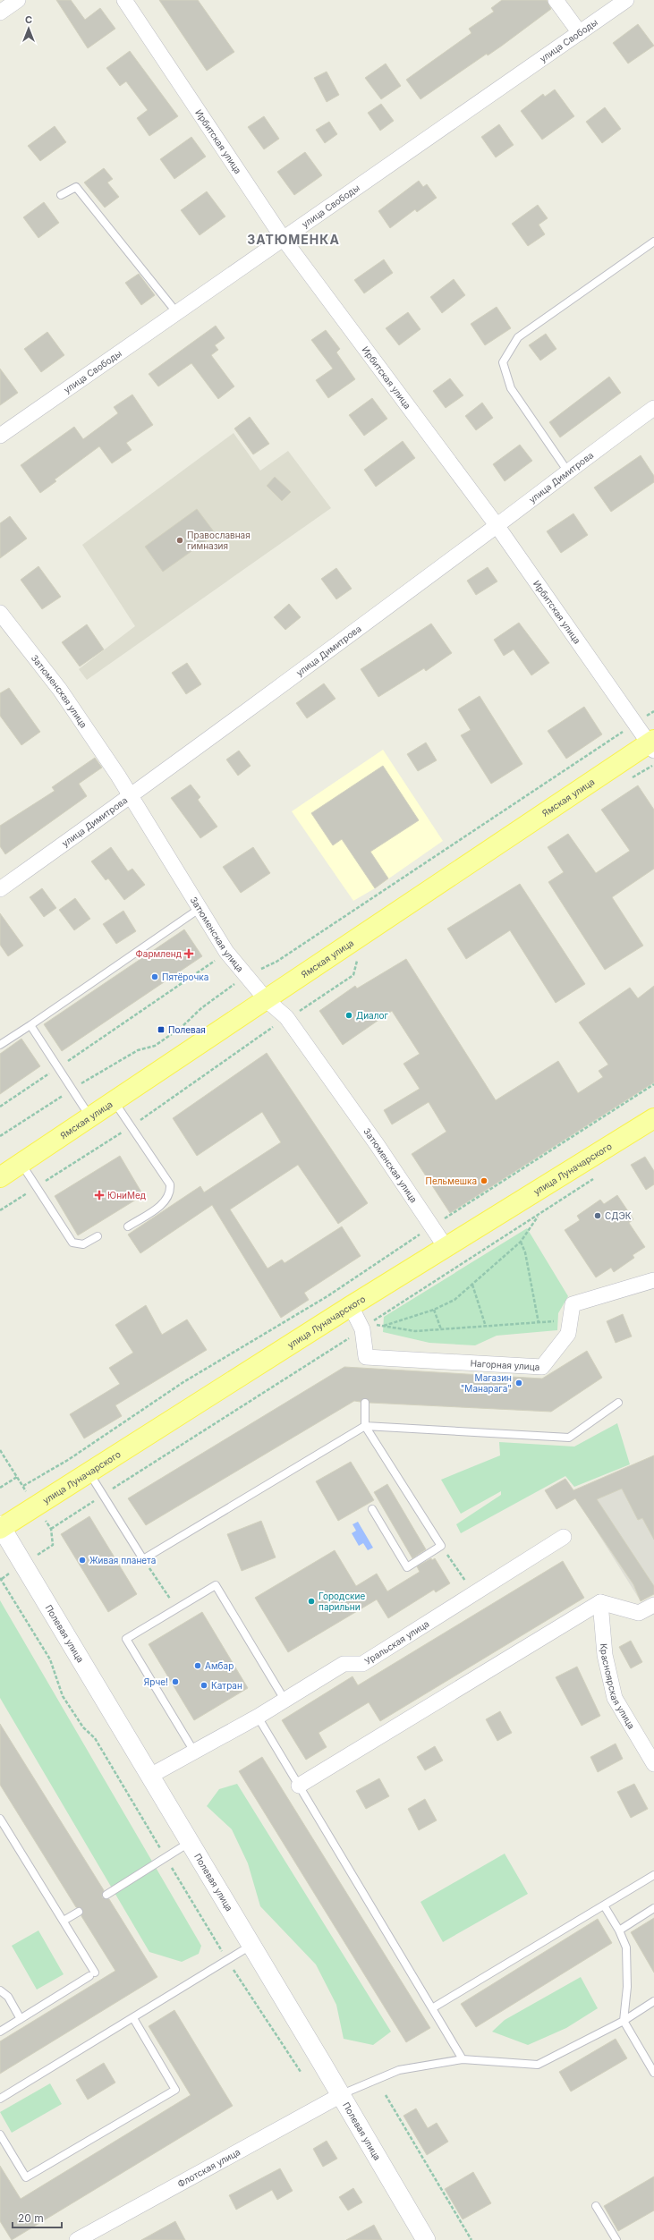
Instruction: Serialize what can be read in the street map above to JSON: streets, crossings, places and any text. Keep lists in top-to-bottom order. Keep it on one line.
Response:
{"streets":{"main road":["Ямская улица","улица Луначарского"],"street":["улица Свободы","Ирбитская улица","улица Димитрова","Затюменская улица","Нагорная улица","Полевая улица","Уральская улица","Красноярская улица","Флотская улица"]},"crossings":[["улица Свободы","Ирбитская улица"],["Ирбитская улица","улица Димитрова"],["Ирбитская улица","Ямская улица"],["улица Димитрова","Затюменская улица"],["Затюменская улица","Ямская улица"],["Затюменская улица","улица Луначарского"],["улица Луначарского","Нагорная улица"],["улица Луначарского","Полевая улица"],["Полевая улица","Уральская улица"],["Полевая улица","Флотская улица"]],"districts":["ЗАТЮМЕНКА"],"places":{"other":["Православная гимназия","Пятёрочка","Диалог","Пельмешка","СДЭК","Магазин \"Манарага\"","Живая планета","Городские парильни","Амбар","Ярче!","Катран"],"health":["Фармленд","ЮниМед"],"transit":["Полевая"]},"scale_bar":"20 m","north":"top"}
